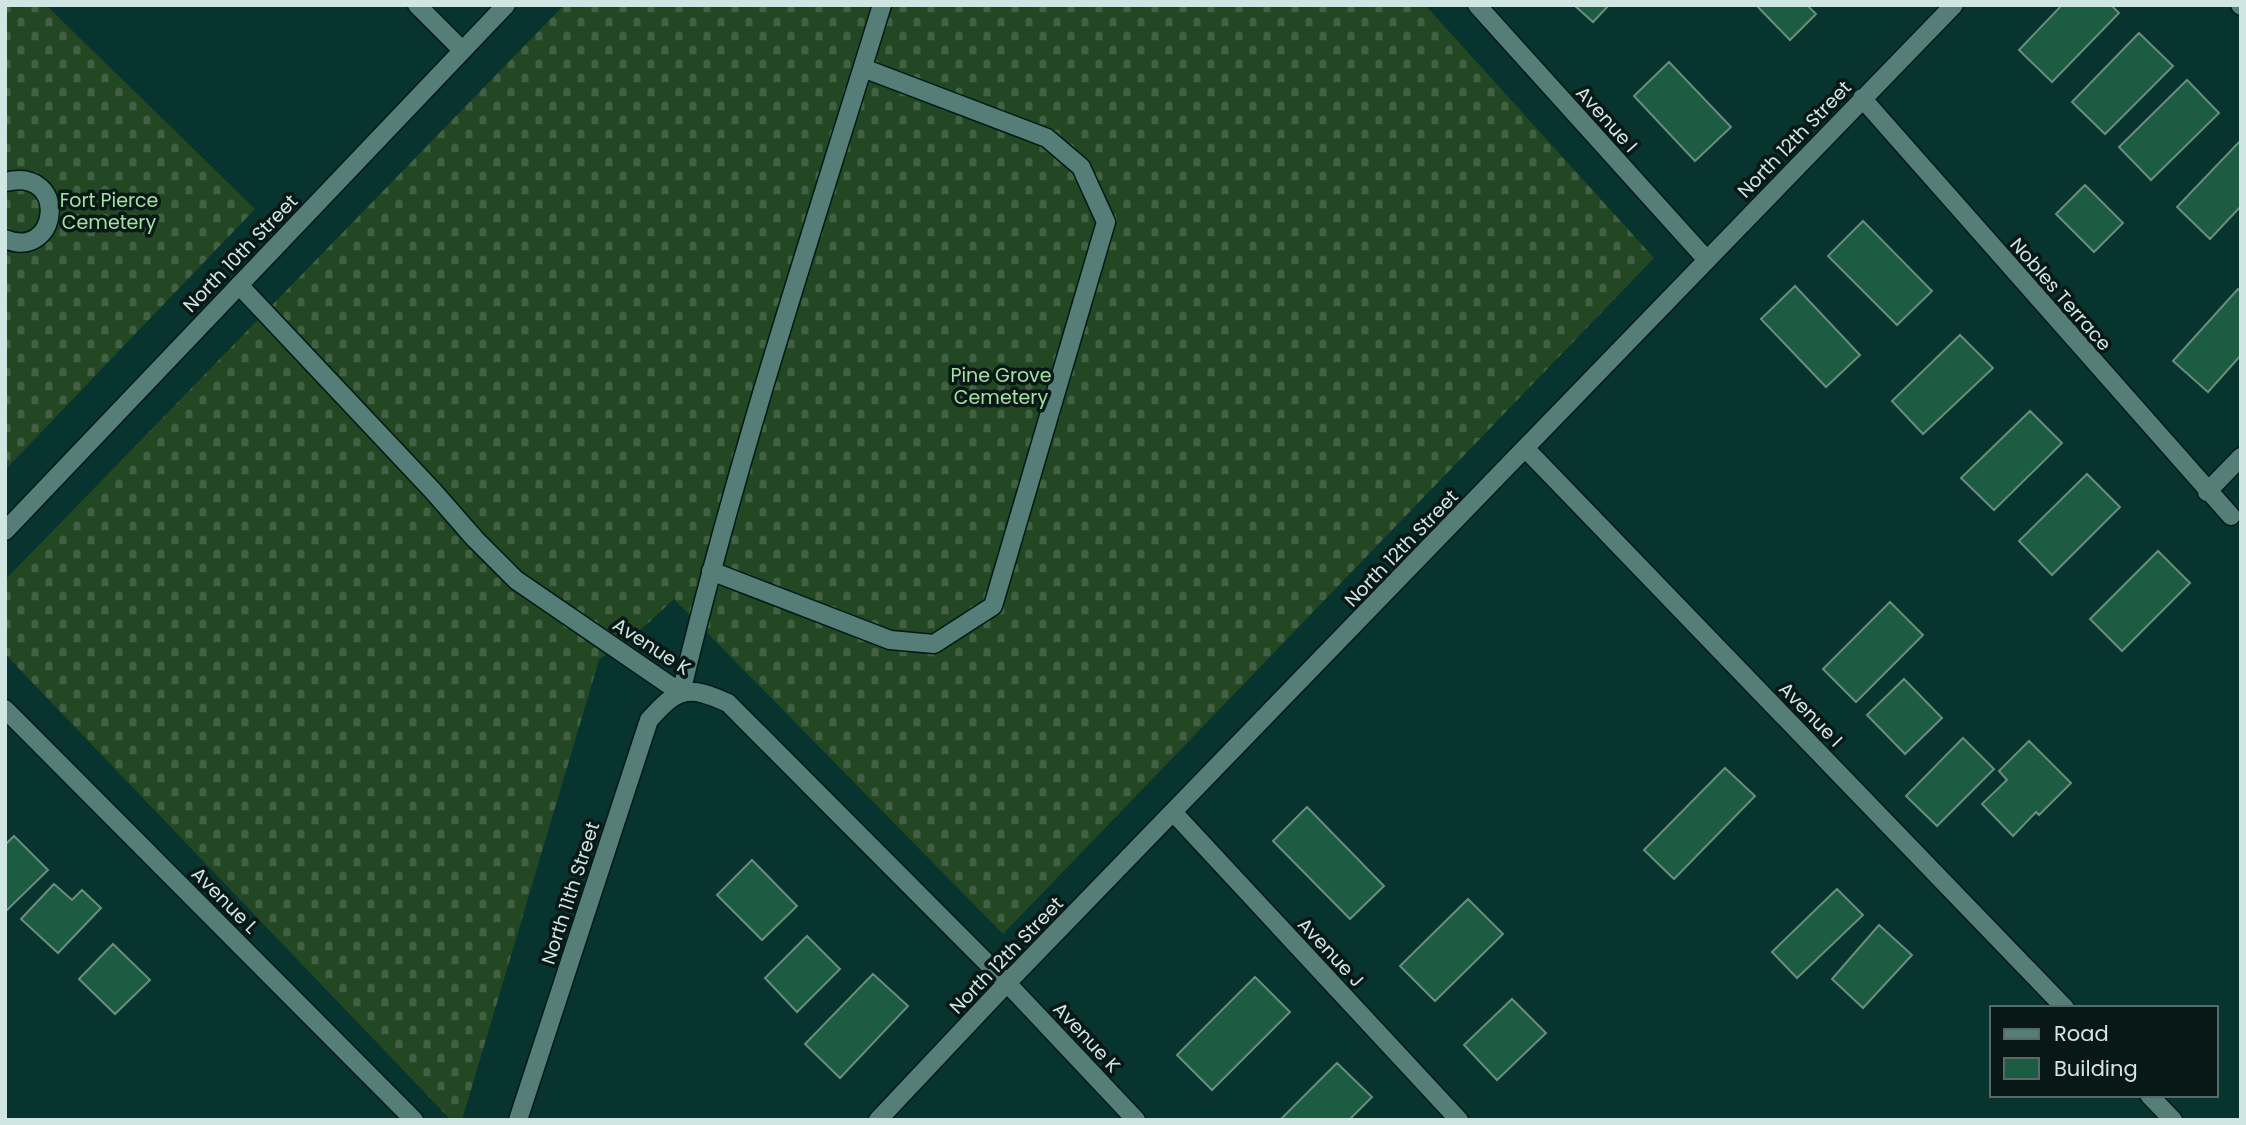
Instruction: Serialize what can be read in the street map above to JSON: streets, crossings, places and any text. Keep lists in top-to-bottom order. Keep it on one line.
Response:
{"streets":{"street":["Avenue I","North 12th Street","North 10th Street","Nobles Terrace","Avenue K","North 11th Street","Avenue L","Avenue J"]},"crossings":[["Avenue I","North 12th Street"],["North 12th Street","Nobles Terrace"],["North 12th Street","Avenue K"],["North 12th Street","Avenue J"],["North 10th Street","Avenue K"],["Avenue K","North 11th Street"]],"parks":["Fort Pierce Cemetery","Pine Grove Cemetery"],"legend":["Road","Building"]}
